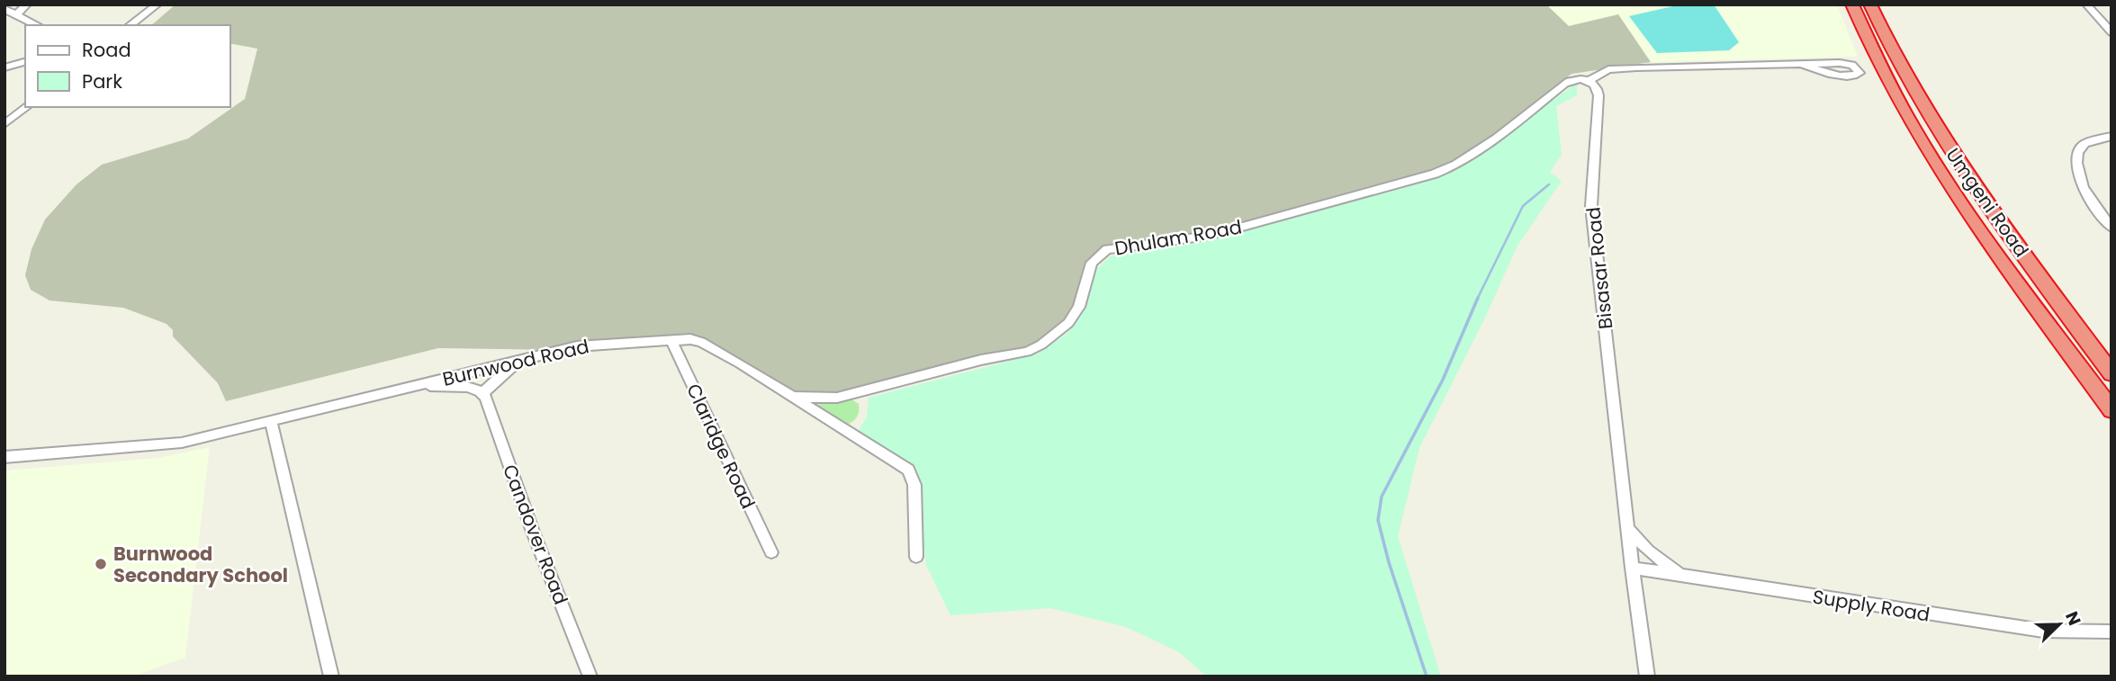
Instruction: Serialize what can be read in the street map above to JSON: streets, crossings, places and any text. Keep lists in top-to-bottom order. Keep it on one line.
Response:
{"streets":{"highway":["Umgeni Road"],"street":["Dhulam Road","Bisasar Road","Burnwood Road","Claridge Road","Candover Road","Supply Road"]},"crossings":[["Dhulam Road","Bisasar Road"],["Dhulam Road","Burnwood Road"],["Bisasar Road","Supply Road"],["Burnwood Road","Claridge Road"]],"places":["Burnwood Secondary School"],"legend":["Road","Park"],"north":"top right"}
